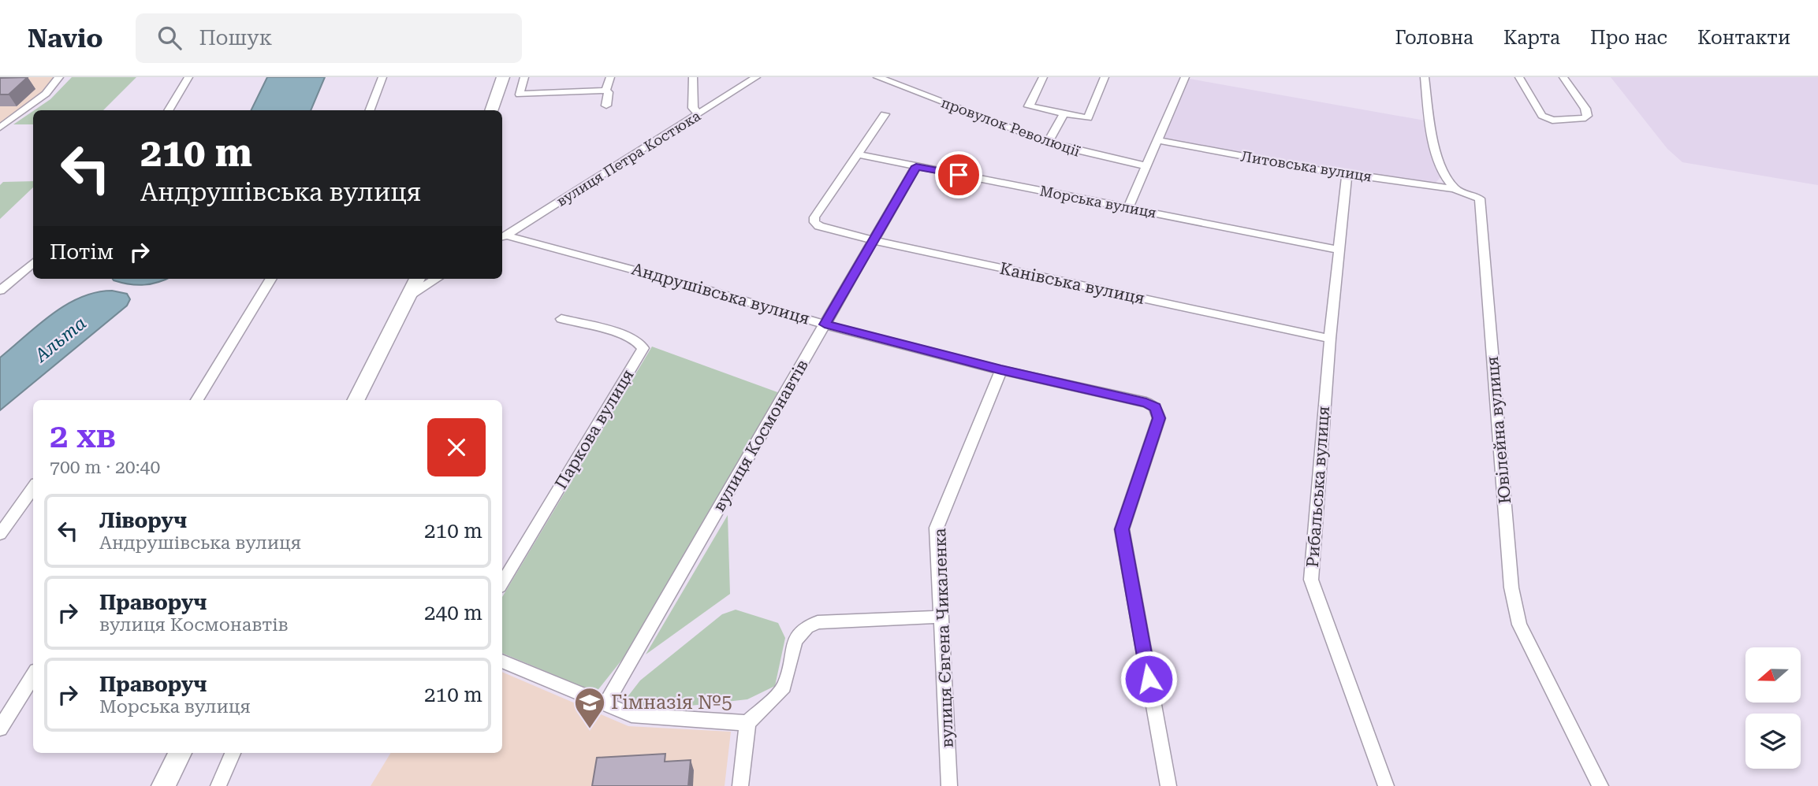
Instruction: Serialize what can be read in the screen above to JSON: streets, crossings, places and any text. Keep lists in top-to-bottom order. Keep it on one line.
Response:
{"streets":{"street":["провулок Революції","вулиця Петра Костюка","Литовська вулиця","Морська вулиця","Канівська вулиця","Андрушівська вулиця","Паркова вулиця","Ювілейна вулиця","вулиця Космонавтів","Рибальська вулиця","вулиця Євгена Чикаленка"]},"crossings":[["вулиця Петра Костюка","Андрушівська вулиця"],["Литовська вулиця","Ювілейна вулиця"],["Литовська вулиця","Рибальська вулиця"],["Морська вулиця","Канівська вулиця"],["Морська вулиця","вулиця Космонавтів"],["Морська вулиця","Рибальська вулиця"],["Канівська вулиця","вулиця Космонавтів"],["Канівська вулиця","Рибальська вулиця"],["Андрушівська вулиця","вулиця Космонавтів"],["Андрушівська вулиця","вулиця Євгена Чикаленка"]],"water":["Альта"],"places":{"school or university":["Гімназія №5"]},"north":"left","page":{"header":"Navio","search":"Пошук","nav":["Головна","Карта","Про нас","Контакти"],"turn":["210 m","Андрушівська вулиця"],"then":"Потім","heading":["2 хв","700 m · 20:40"],"list":[{"name":"Ліворуч","note":"Андрушівська вулиця","value":"210 m"},{"name":"Праворуч","note":"вулиця Космонавтів","value":"240 m"},{"name":"Праворуч","note":"Морська вулиця","value":"210 m"}]}}
